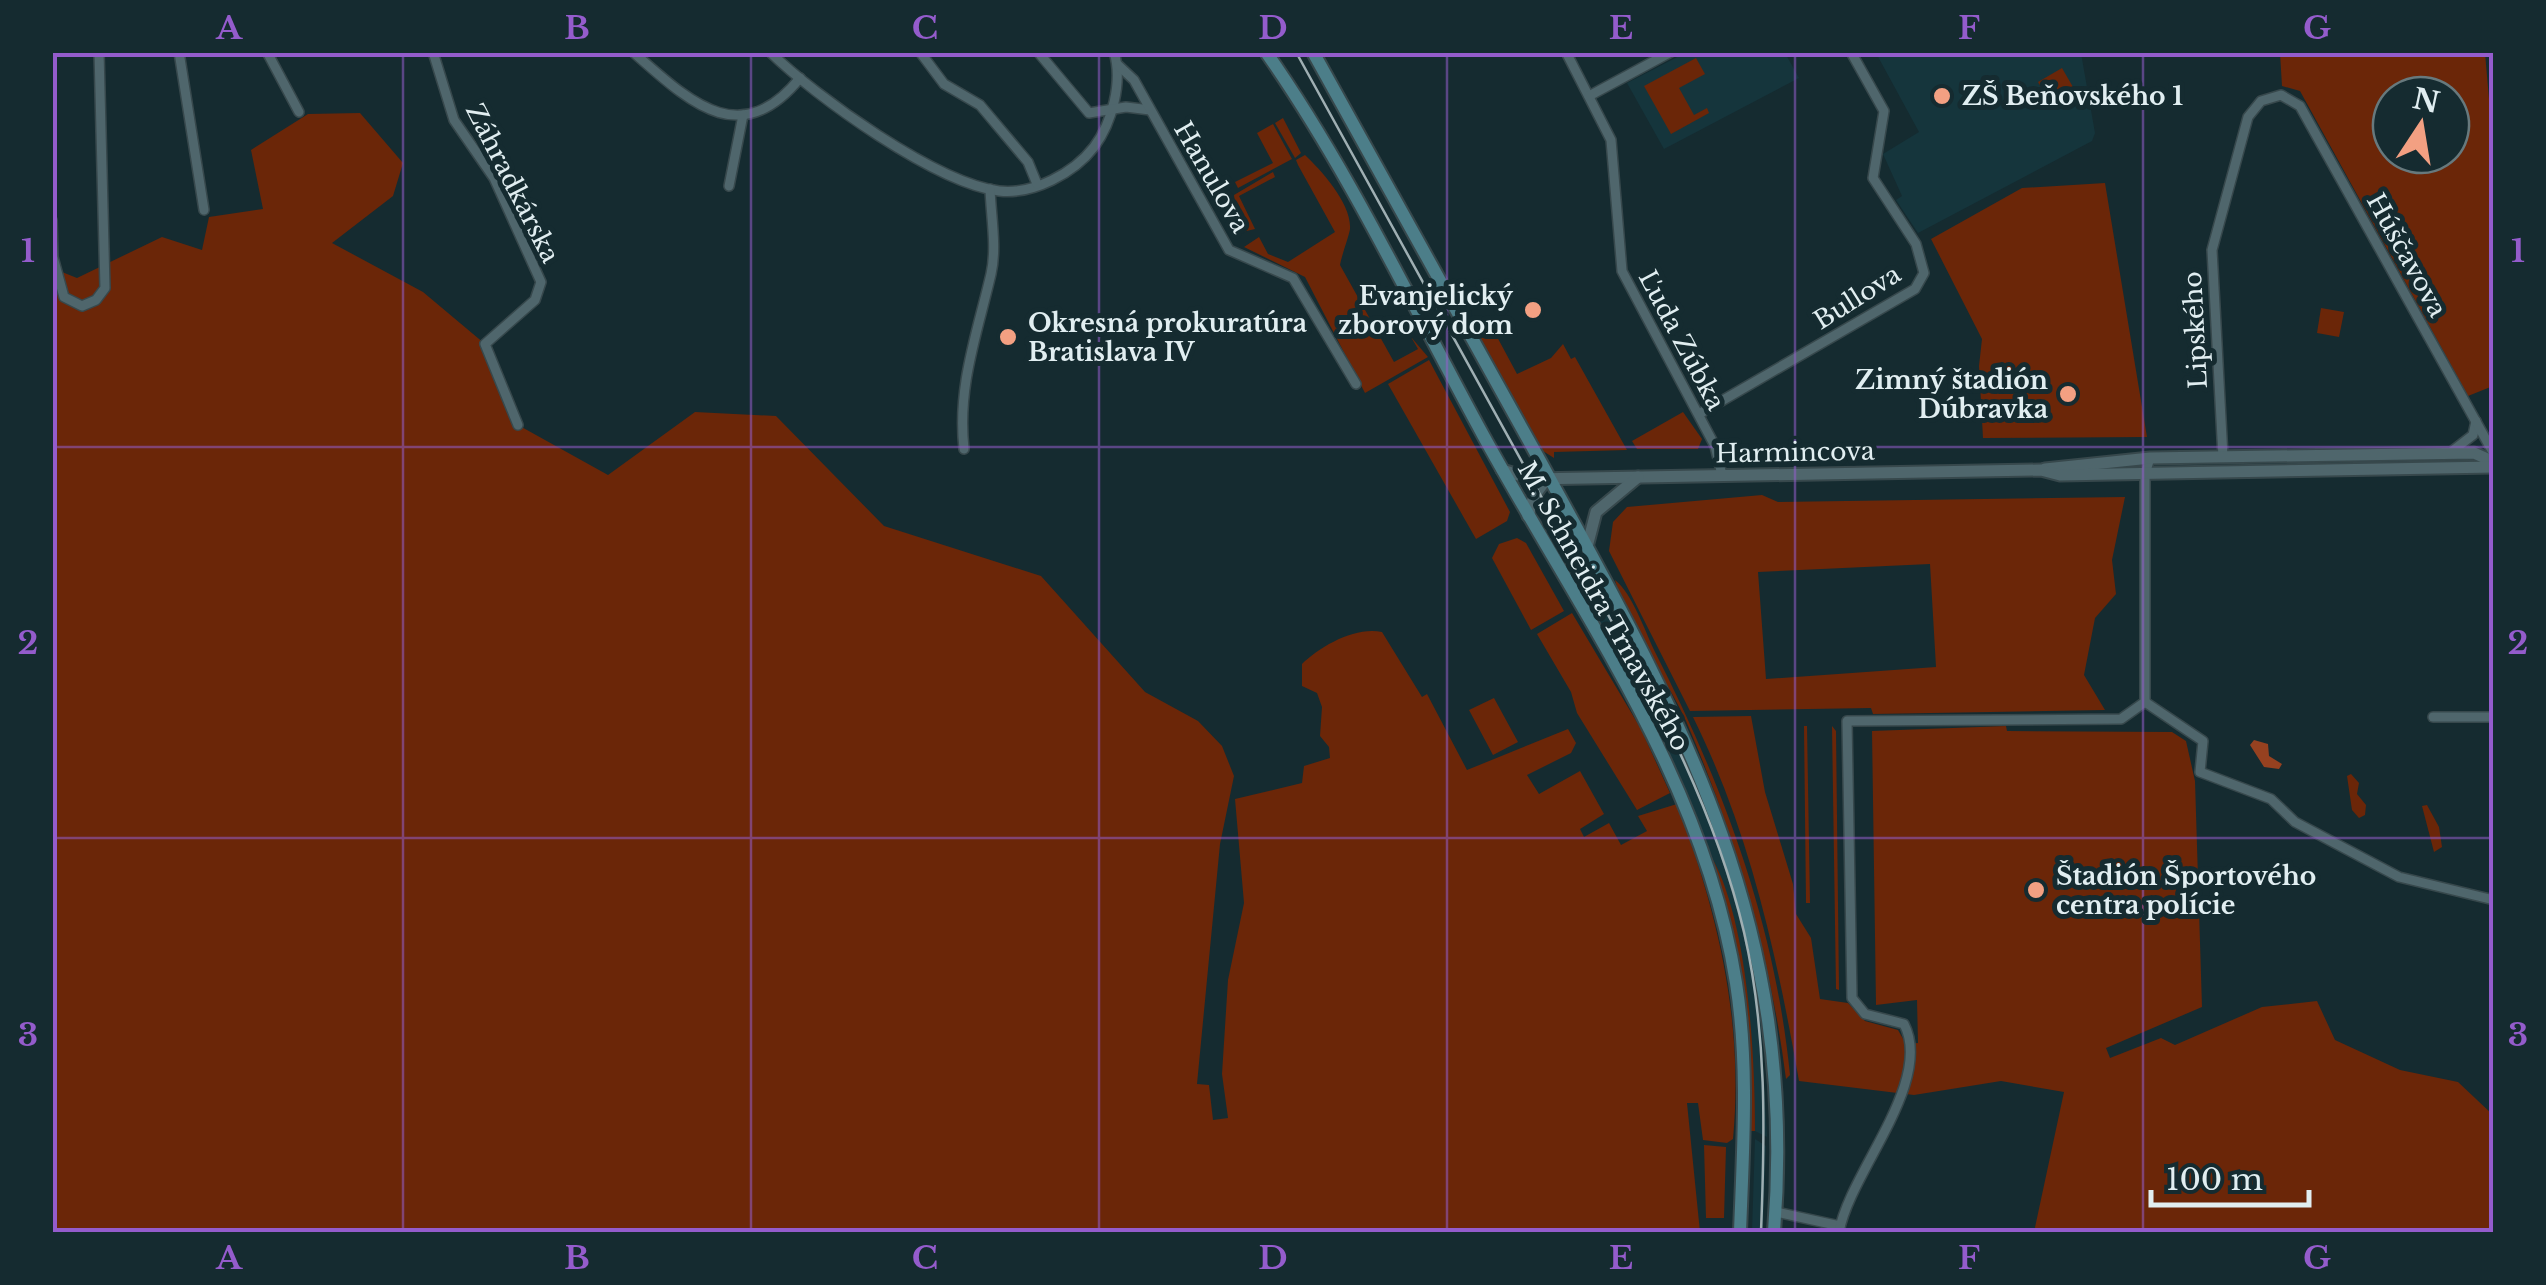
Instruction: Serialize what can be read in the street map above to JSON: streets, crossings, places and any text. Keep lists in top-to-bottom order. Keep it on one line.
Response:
{"streets":{"main road":["M. Schneidra Trnavského"],"street":["Hanulova","Záhradkárska","Húščavova","Bullova","Lipského","Ľuda Zúbka","Harmincova"]},"crossings":[["Húščavova","Lipského"],["Bullova","Ľuda Zúbka"],["Lipského","Harmincova"],["Ľuda Zúbka","Harmincova"],["Harmincova","M. Schneidra Trnavského"]],"places":["ZŠ Beňovského 1","Evanjelický zborový dom","Okresná prokuratúra Bratislava IV","Zimný štadión Dúbravka","Štadión Športového centra polície"],"scale_bar":"100 m","north":"top","grid":{"columns":["A","B","C","D","E","F","G"],"rows":["1","2","3"]}}
